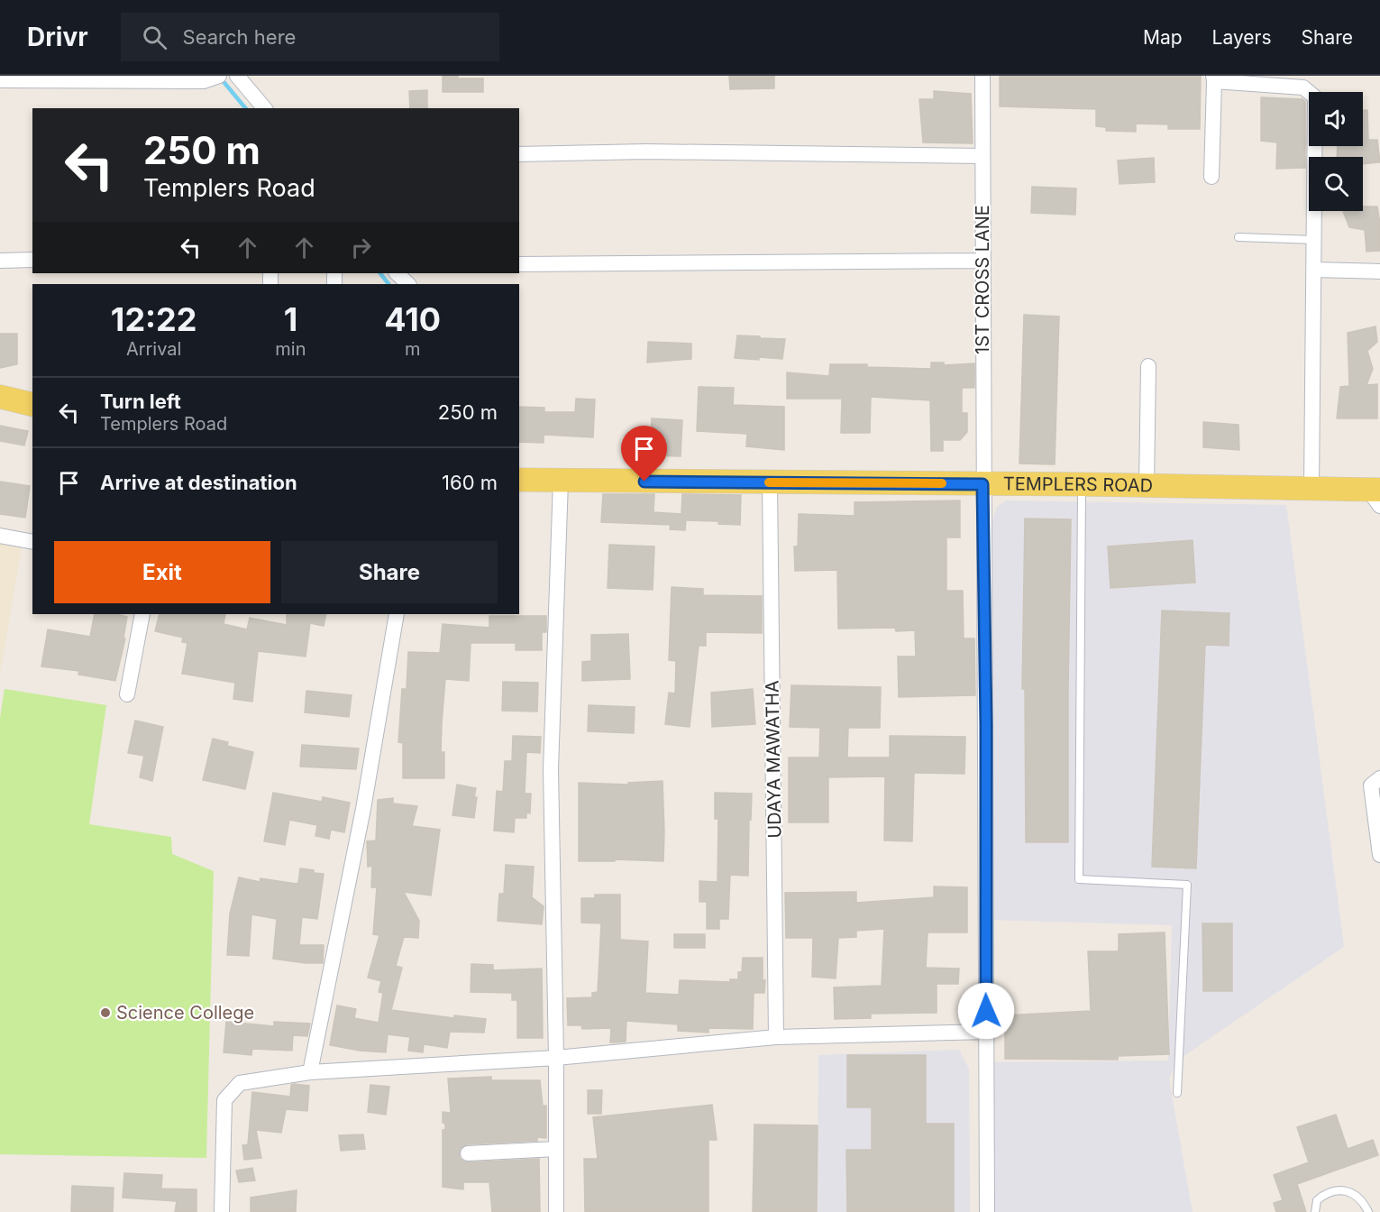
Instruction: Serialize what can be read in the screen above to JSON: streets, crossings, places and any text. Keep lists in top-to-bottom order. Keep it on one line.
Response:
{"streets":{"main road":["TEMPLERS ROAD"],"street":["1ST CROSS LANE","UDAYA MAWATHA"]},"crossings":[["1ST CROSS LANE","TEMPLERS ROAD"],["TEMPLERS ROAD","UDAYA MAWATHA"]],"places":["Science College"],"page":{"header":"Drivr","search":"Search here","nav":["Map","Layers","Share"],"turn":["250 m","Templers Road"],"eta":["12:22","Arrival","1","min","410","m"],"list":[{"name":"Turn left","note":"Templers Road","value":"250 m"},{"name":"Arrive at destination","value":"160 m"}],"buttons":["Exit","Share"]}}
